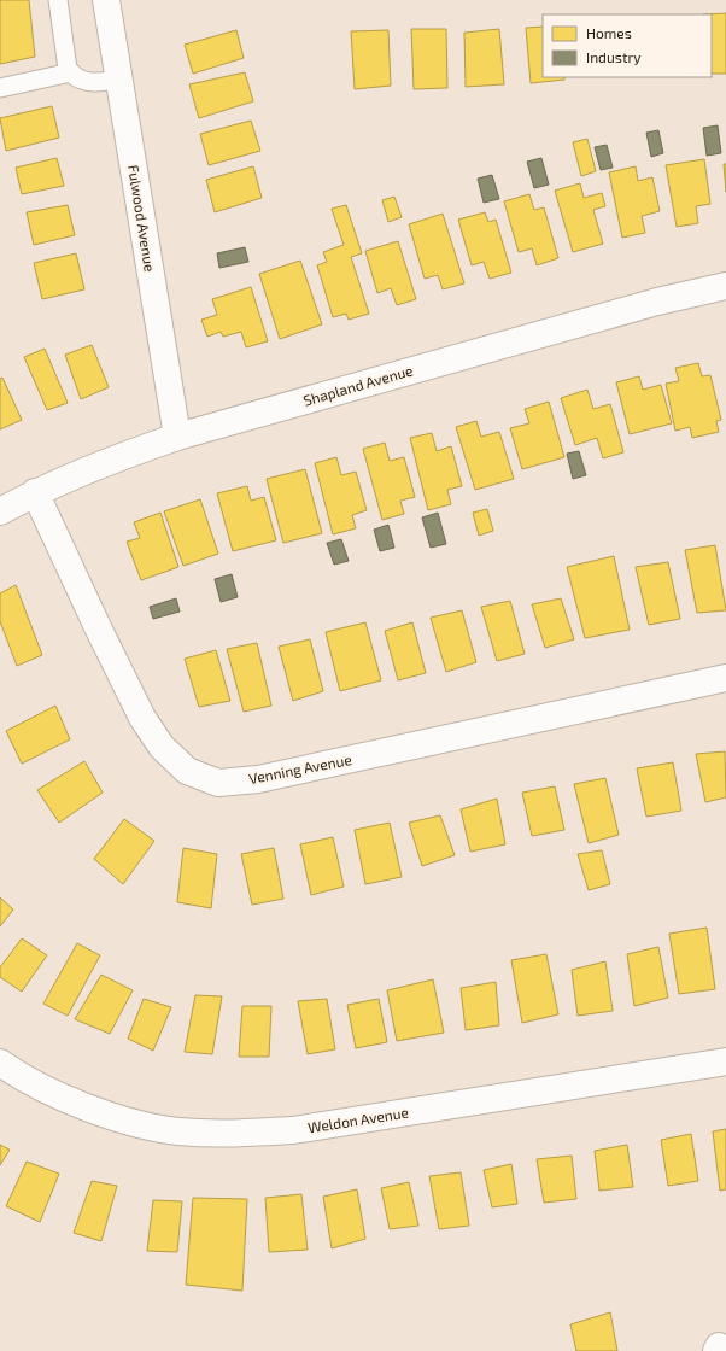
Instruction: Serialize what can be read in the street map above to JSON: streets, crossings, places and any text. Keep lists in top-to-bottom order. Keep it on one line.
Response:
{"streets":{"street":["Fulwood Avenue","Shapland Avenue","Venning Avenue","Weldon Avenue"]},"crossings":[["Fulwood Avenue","Shapland Avenue"],["Shapland Avenue","Venning Avenue"]],"legend":["Homes","Industry"]}
